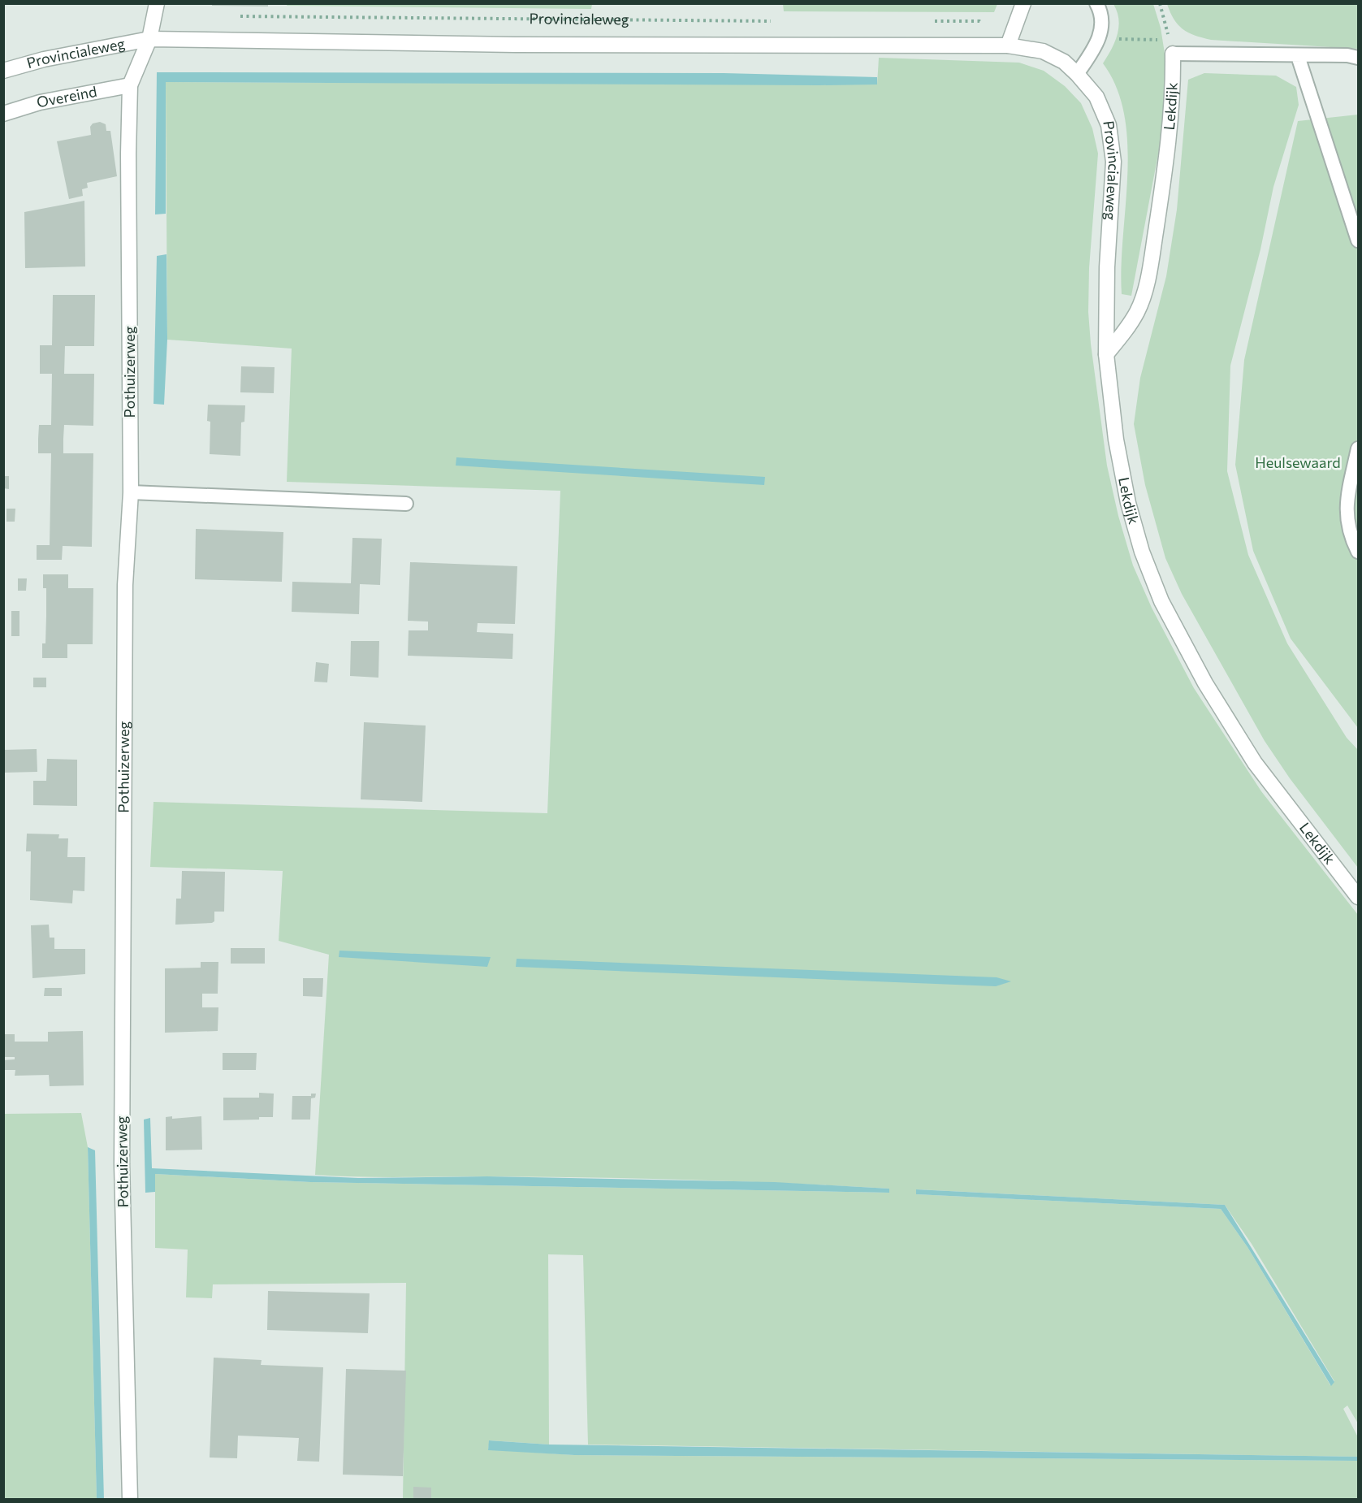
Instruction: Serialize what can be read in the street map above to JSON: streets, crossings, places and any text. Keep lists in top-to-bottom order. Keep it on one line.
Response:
{"streets":{"street":["Provincialeweg","Overeind","Lekdijk","Pothuizerweg"]},"crossings":[["Provincialeweg","Lekdijk"],["Provincialeweg","Pothuizerweg"],["Overeind","Pothuizerweg"]],"parks":["Heulsewaard"]}
